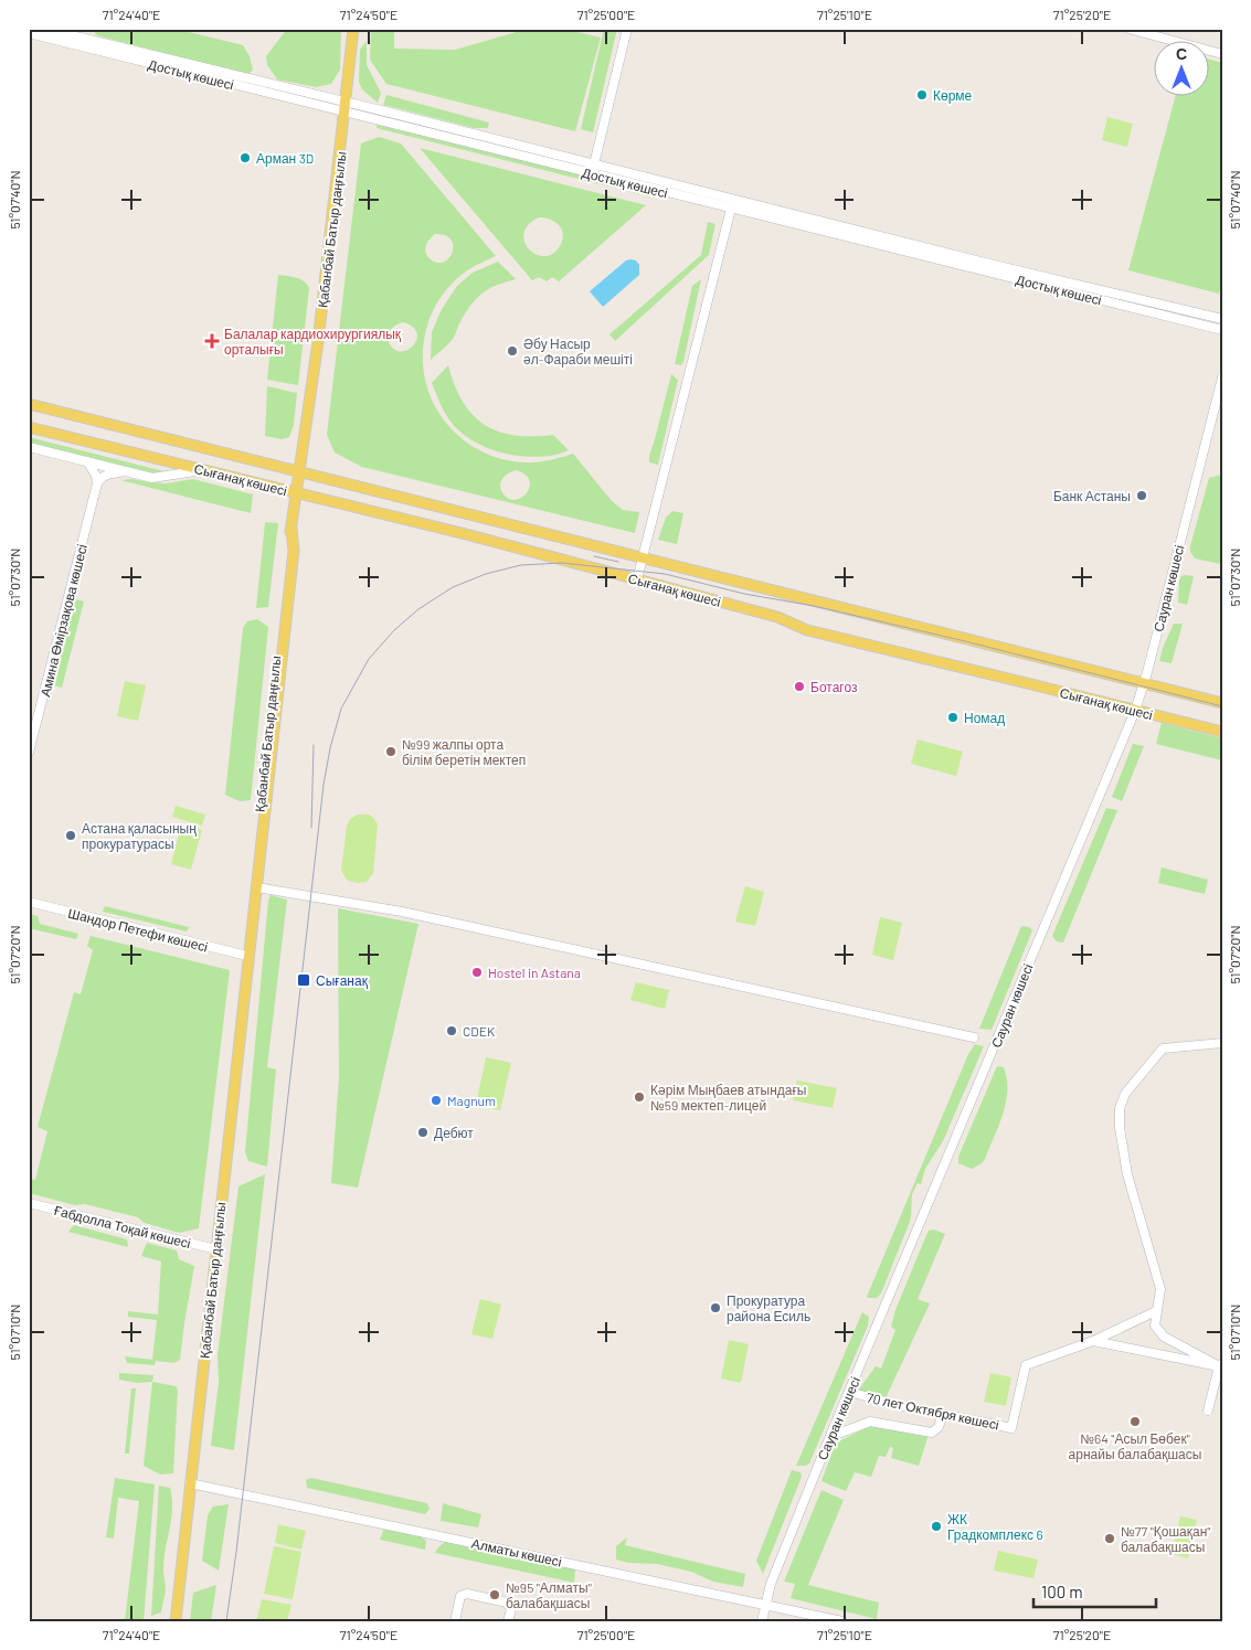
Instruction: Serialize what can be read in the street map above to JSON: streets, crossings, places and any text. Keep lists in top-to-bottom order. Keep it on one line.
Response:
{"streets":{"main road":["Қабанбай Батыр даңғылы","Сығанақ көшесі"],"street":["Достық көшесі","Сауран көшесі","Амина Өмірзақова көшесі","Шандор Петефи көшесі","Ғабдолла Тоқай көшесі","70 лет Октября көшесі","Алматы көшесі"]},"crossings":[["Достық көшесі","Қабанбай Батыр даңғылы"],["Қабанбай Батыр даңғылы","Сығанақ көшесі"],["Қабанбай Батыр даңғылы","Шандор Петефи көшесі"],["Қабанбай Батыр даңғылы","Ғабдолла Тоқай көшесі"],["Қабанбай Батыр даңғылы","Алматы көшесі"],["Сығанақ көшесі","Сауран көшесі"],["Сауран көшесі","70 лет Октября көшесі"],["Сауран көшесі","Алматы көшесі"]],"places":{"other":["Көрме","Арман 3D","Әбу Насыр әл-Фараби мешіті","Банк Астаны","Ботагоз","Номад","№99 жалпы орта білім беретін мектеп","Астана қаласының прокуратурасы","Hostel in Astana","CDEK","Кәрім Мыңбаев атындағы №59 мектеп-лицей","Magnum","Дебют","Прокуратура района Есиль","№64 \"Асыл Бөбек\" арнайы балабақшасы","ЖК Градкомплекс 6","№77 \"Қошақан\" балабақшасы","№95 \"Алматы\" балабақшасы"],"health":["Балалар кардиохирургиялық орталығы"],"transit":["Сығанақ"]},"scale_bar":"100 m","north":"top","coordinates":["71°24'40\"E","71°24'50\"E","71°25'00\"E","71°25'10\"E","71°25'20\"E","51°07'40\"N","51°07'30\"N","51°07'20\"N","51°07'10\"N"]}
